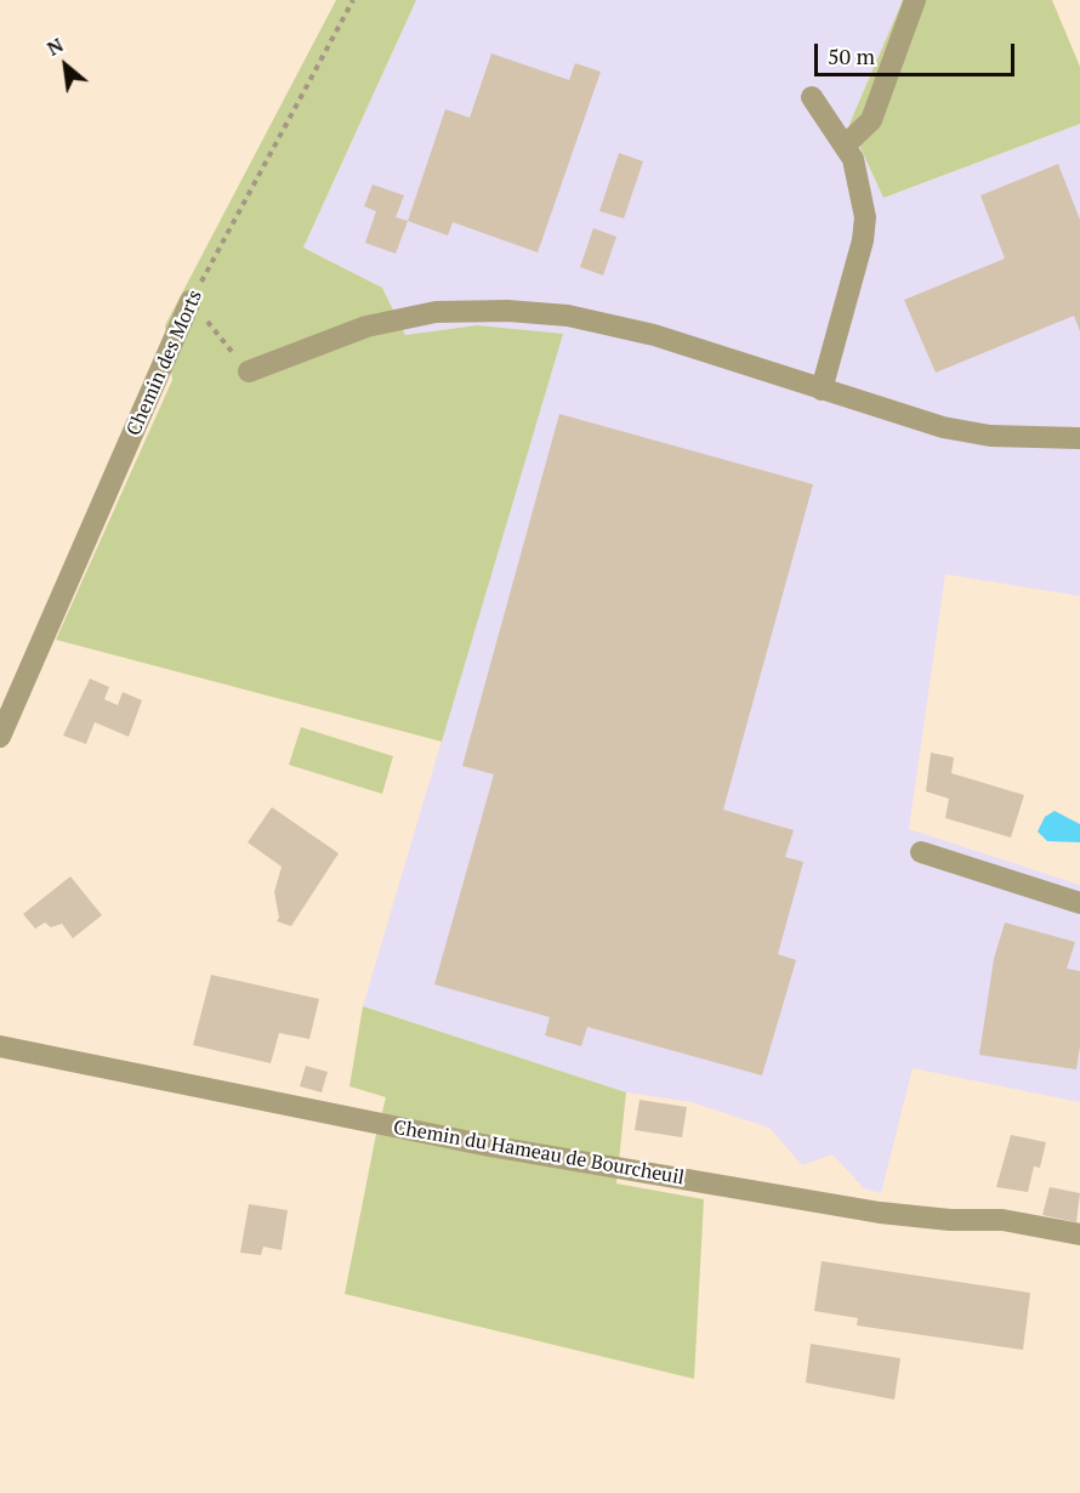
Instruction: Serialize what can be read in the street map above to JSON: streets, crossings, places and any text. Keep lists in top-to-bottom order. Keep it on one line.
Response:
{"streets":{"street":["Chemin des Morts","Chemin du Hameau de Bourcheuil"]},"scale_bar":"50 m","north":"top left"}
